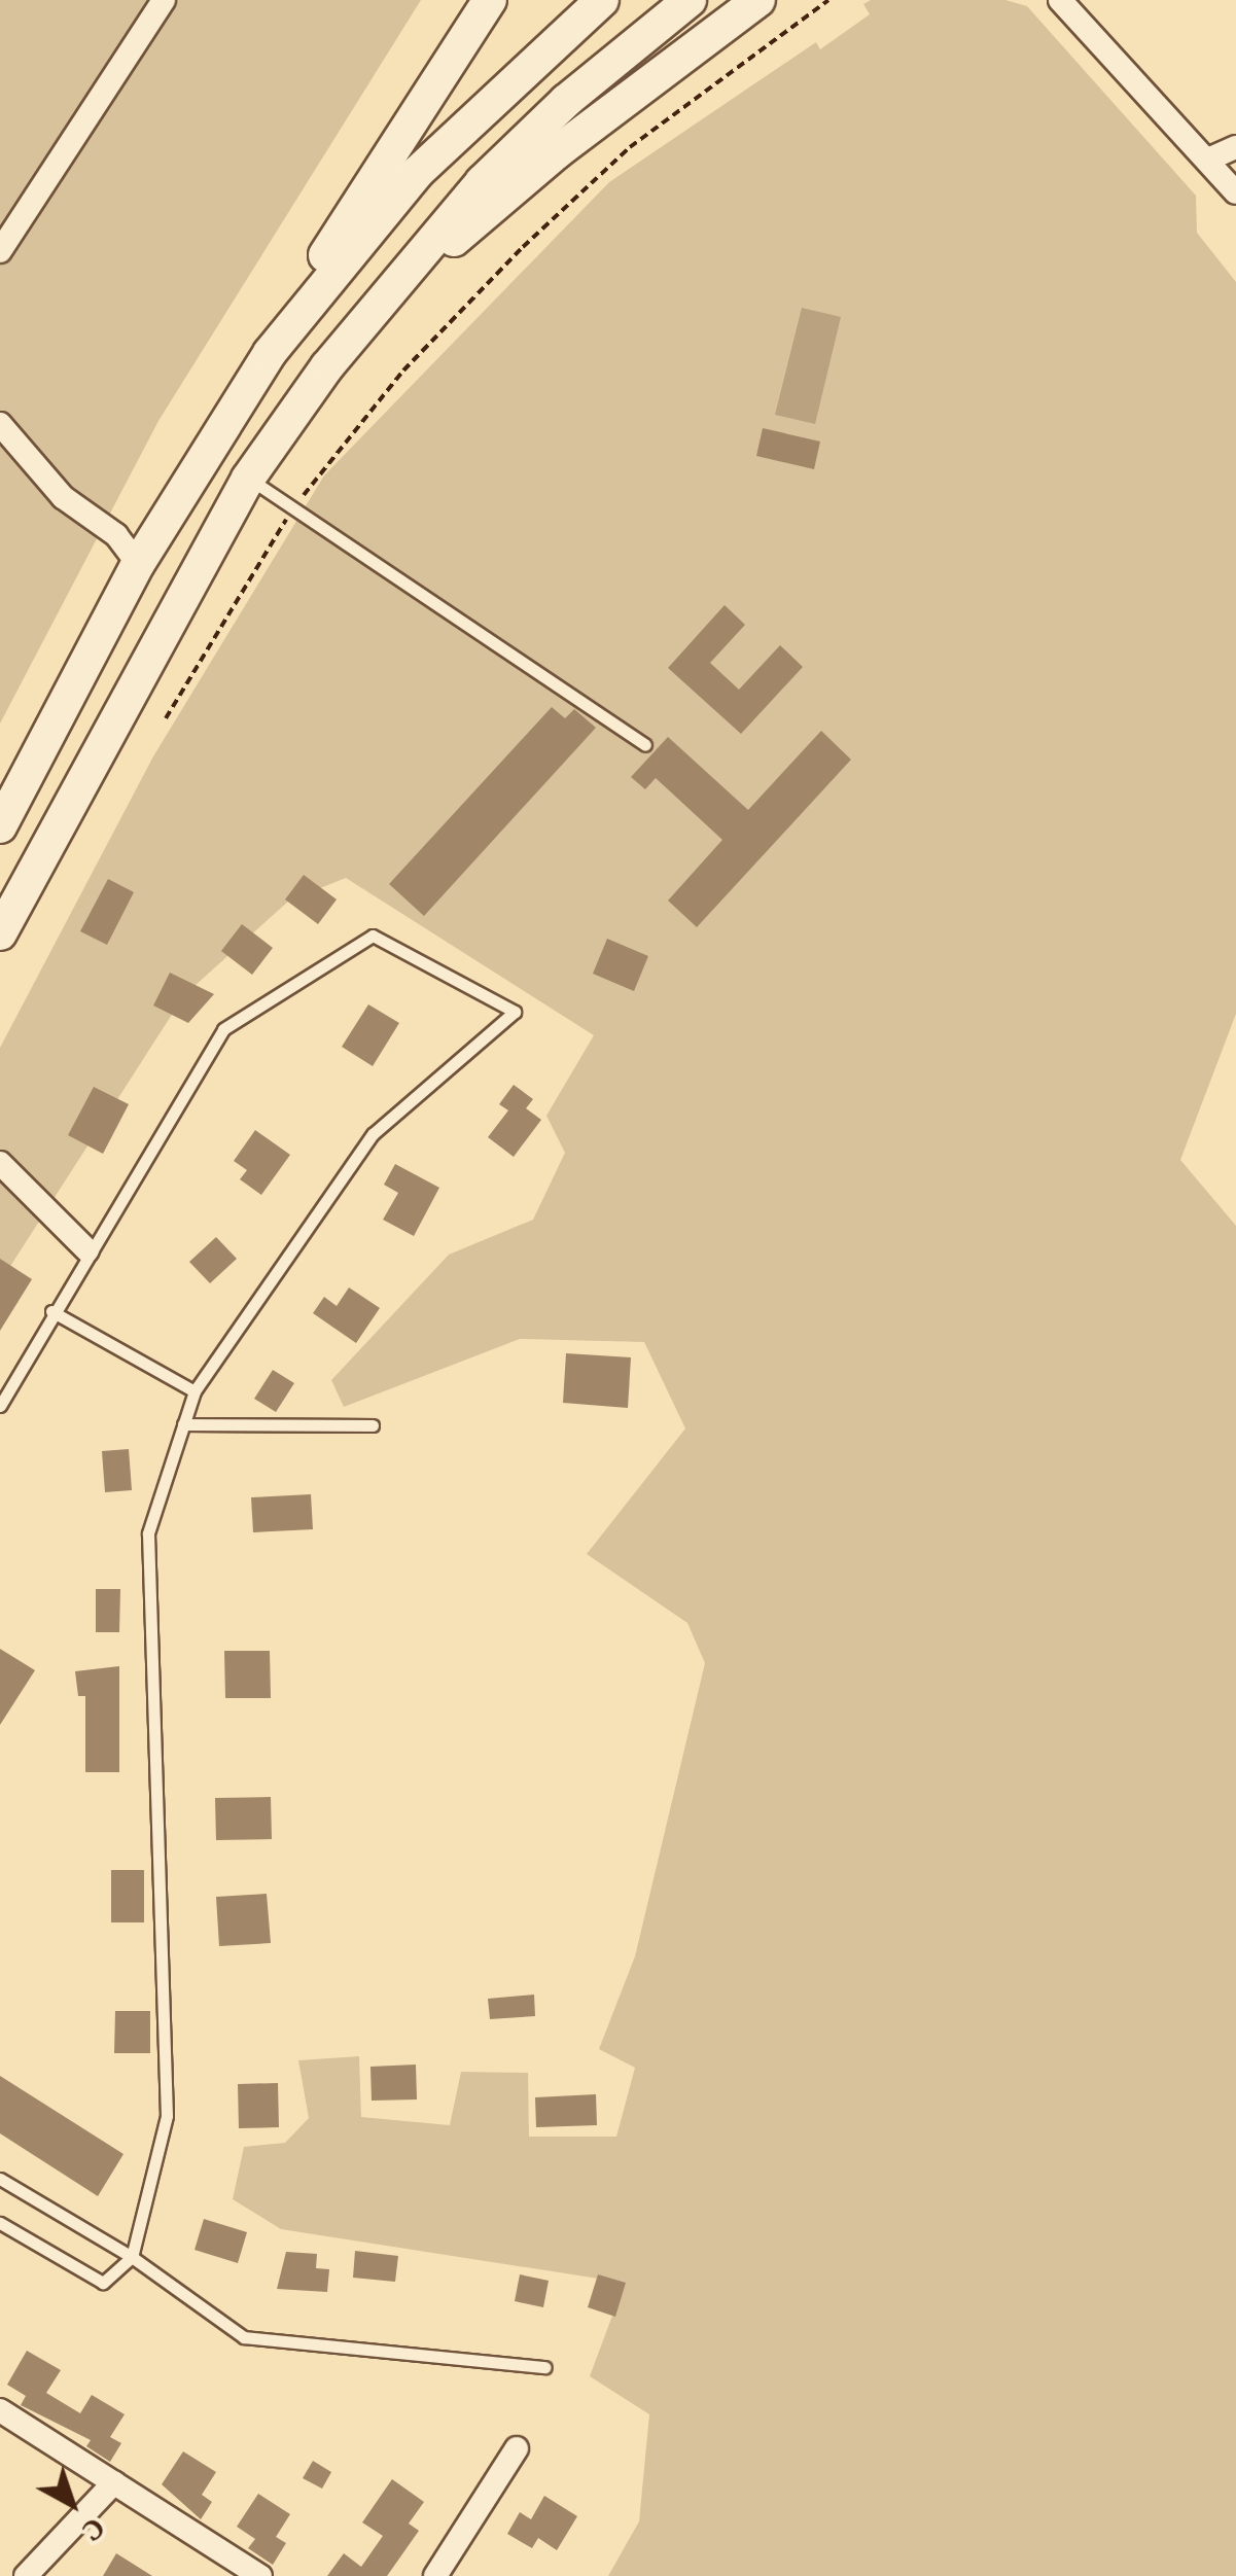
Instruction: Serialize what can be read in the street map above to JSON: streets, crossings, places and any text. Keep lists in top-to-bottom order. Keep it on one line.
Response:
{"north":"bottom right"}
